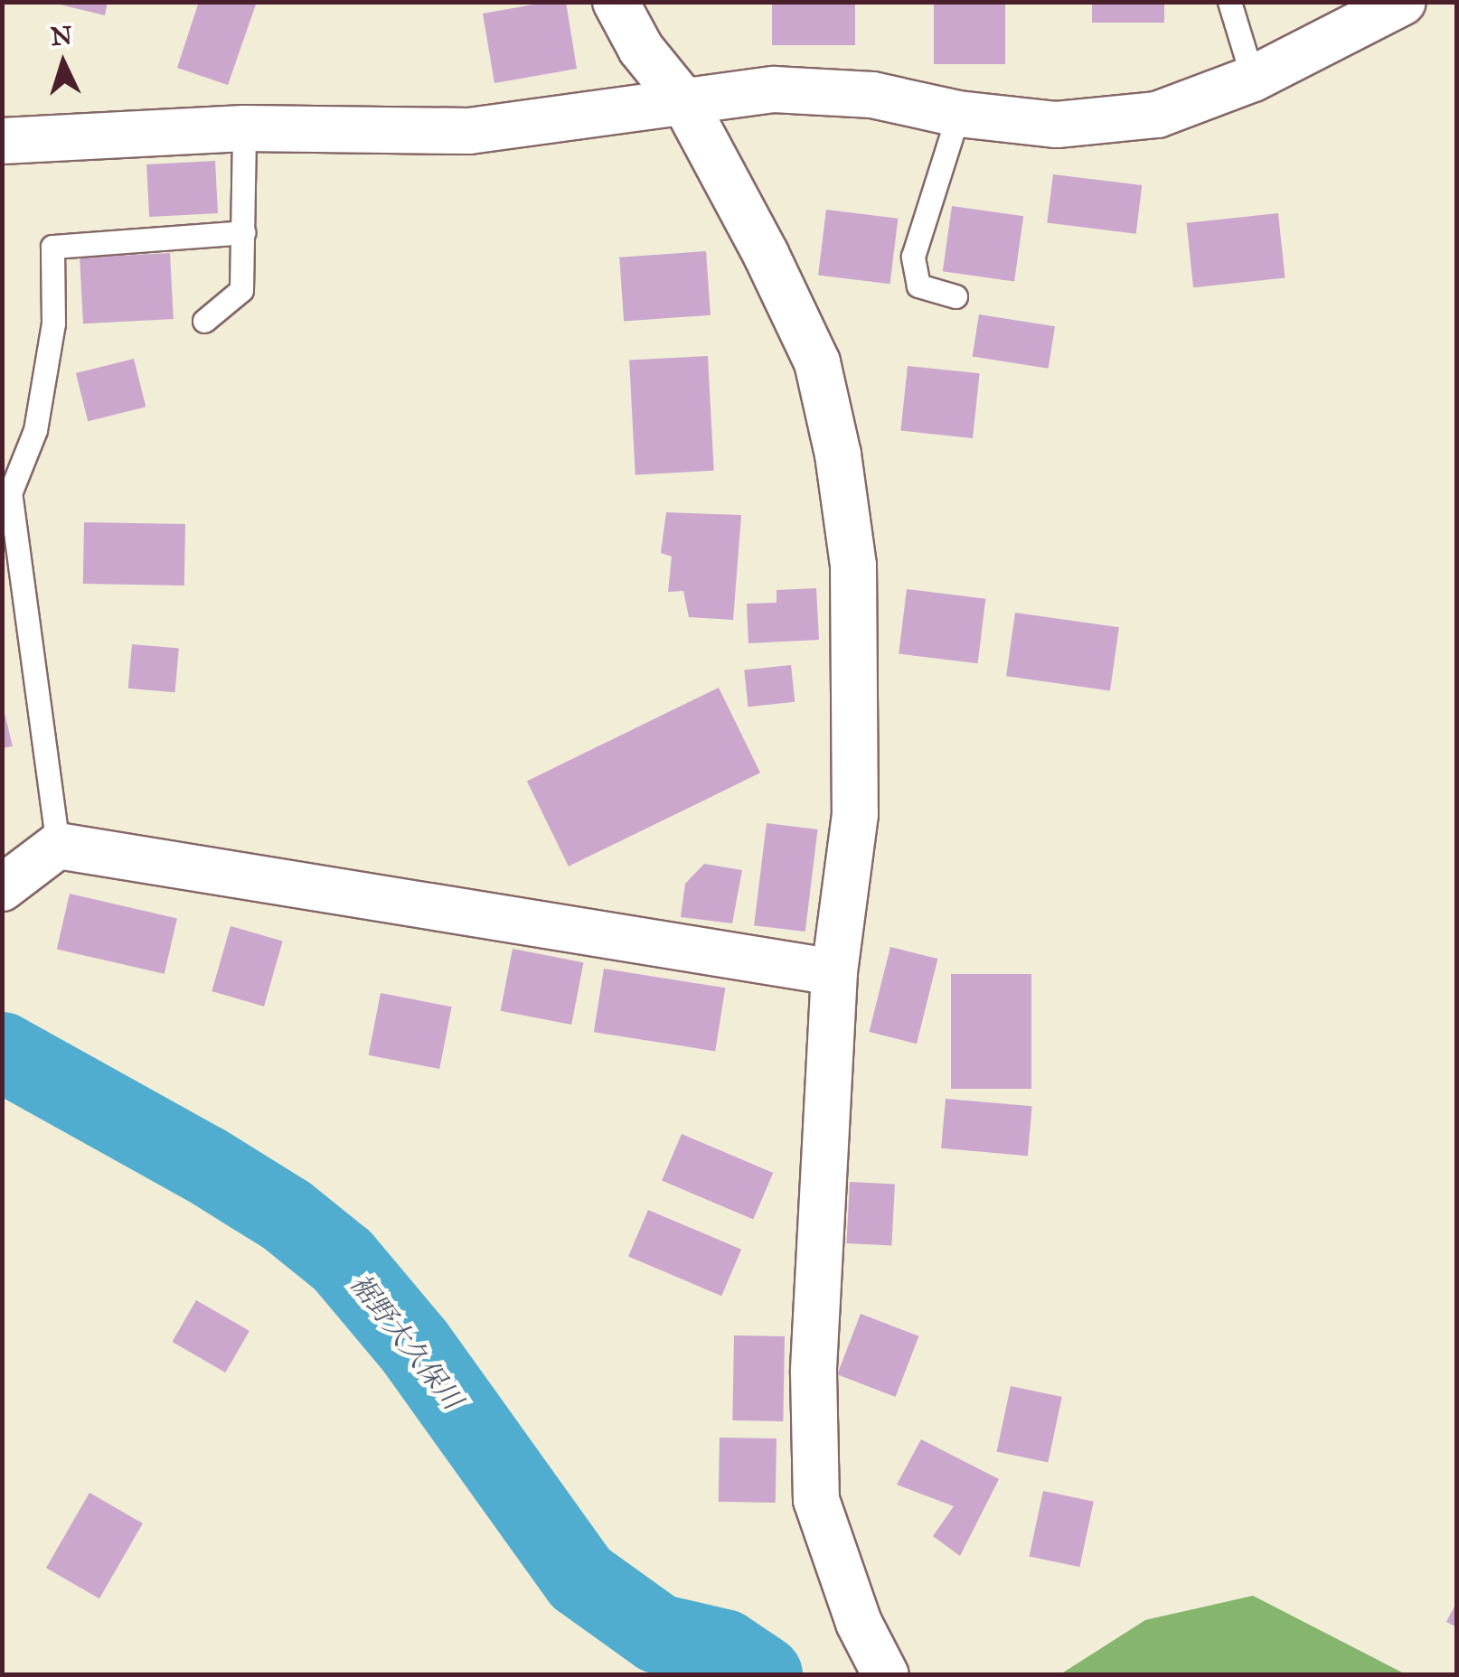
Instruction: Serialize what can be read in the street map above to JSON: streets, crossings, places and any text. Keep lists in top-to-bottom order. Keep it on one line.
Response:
{"water":["裾野大久保川"],"north":"top"}
